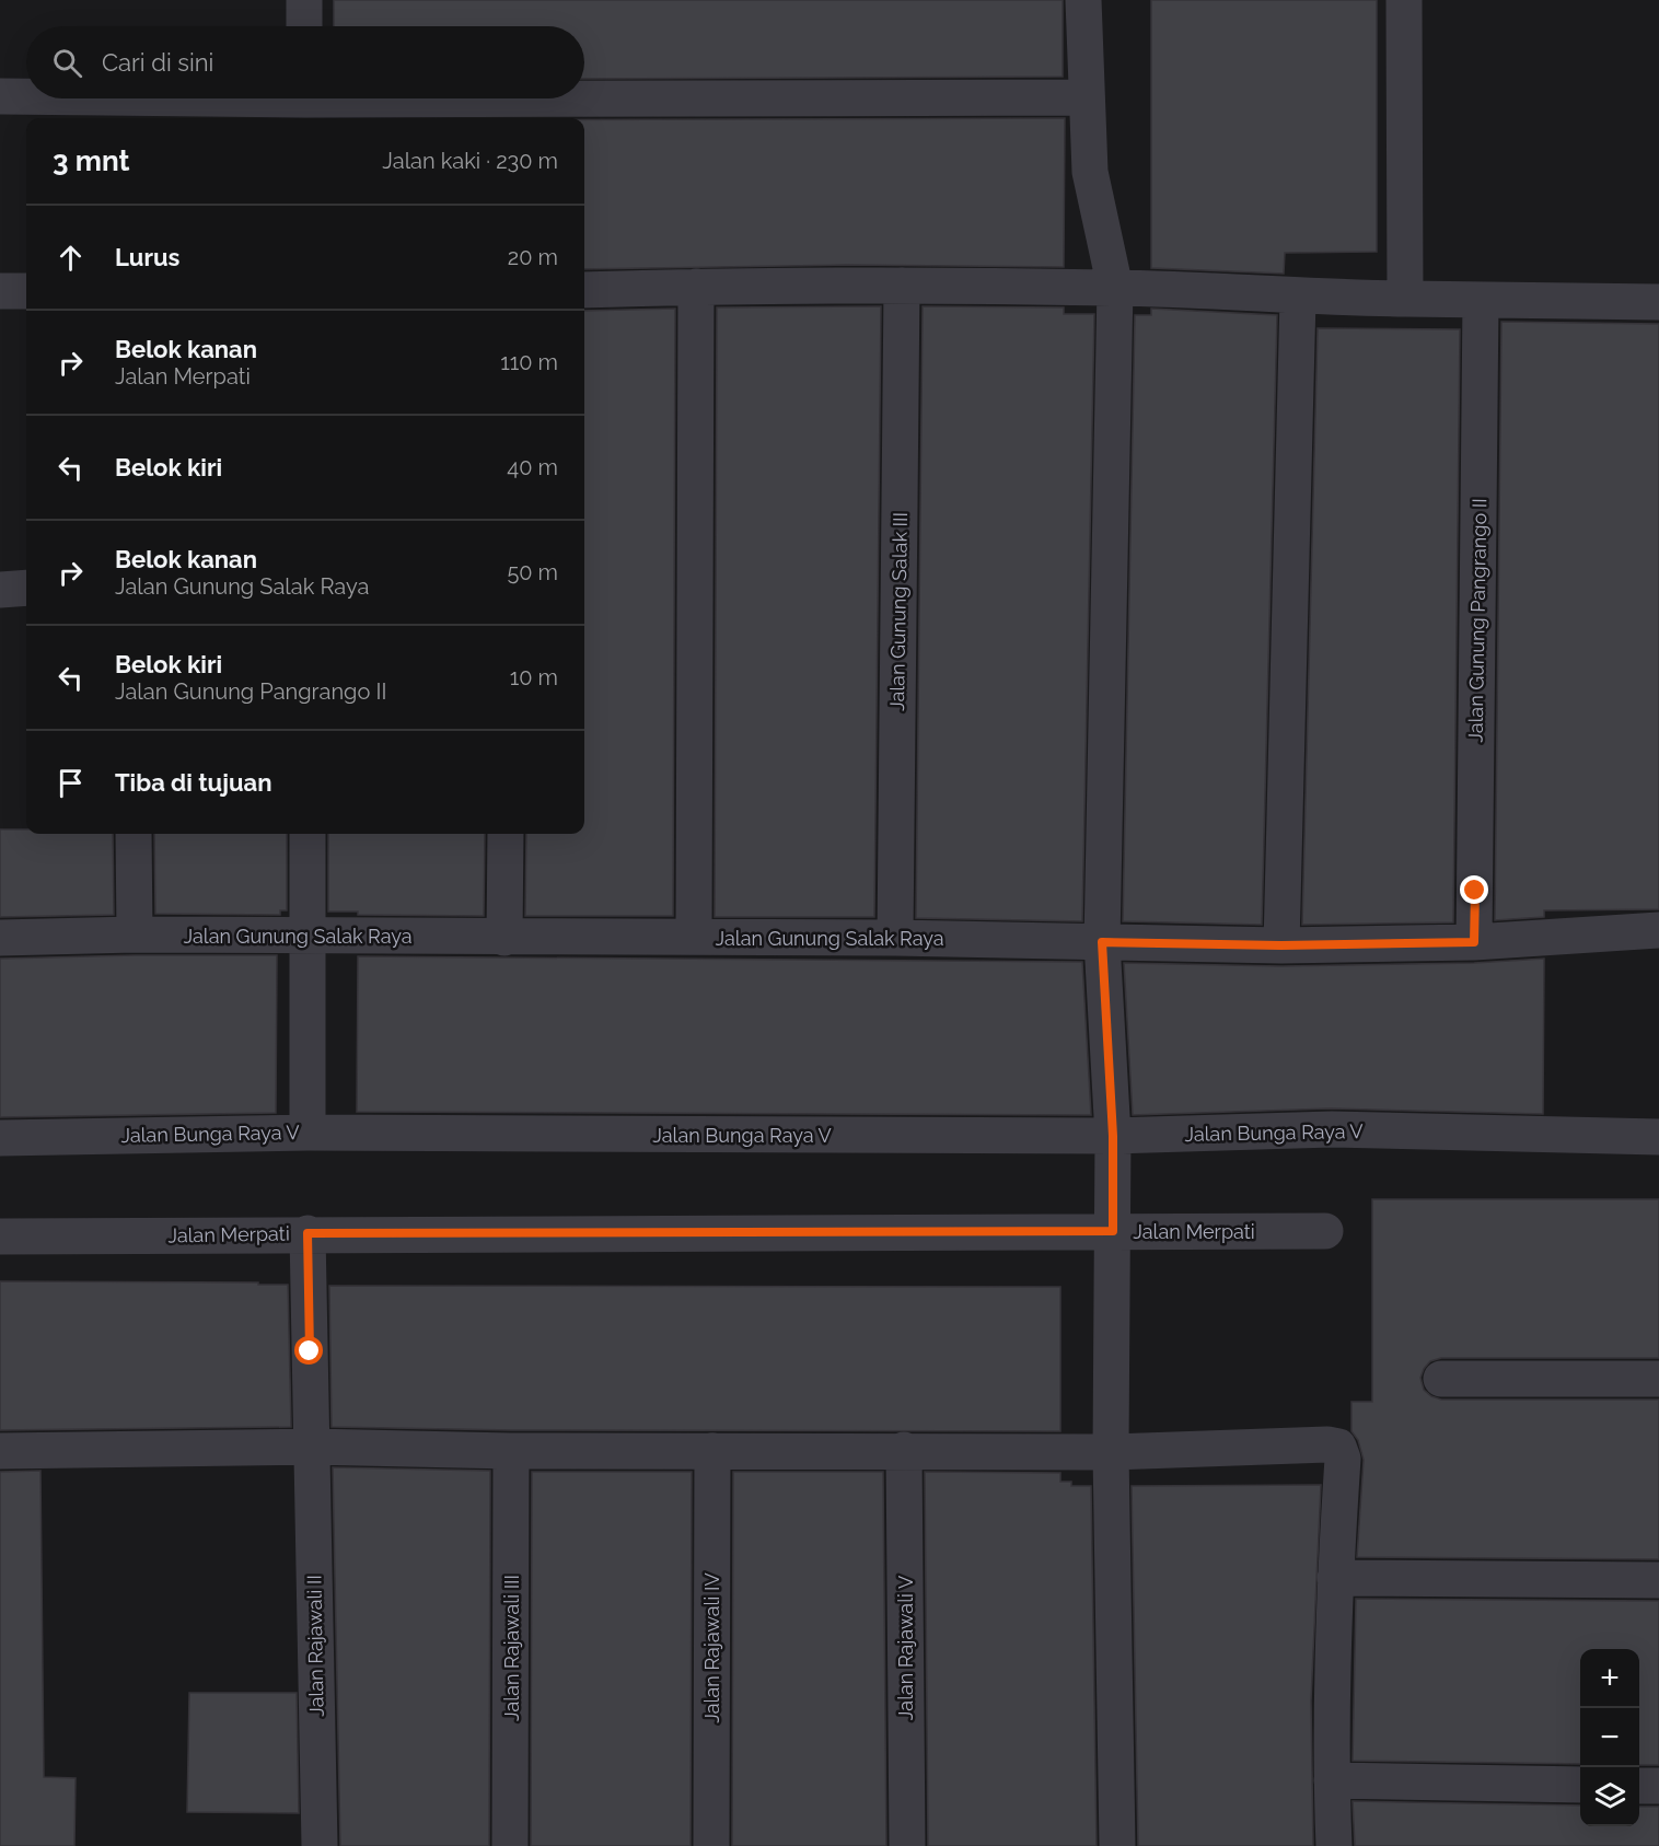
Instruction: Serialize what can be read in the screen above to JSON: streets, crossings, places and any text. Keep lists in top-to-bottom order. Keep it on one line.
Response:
{"streets":{"street":["Jalan Gunung Salak III","Jalan Gunung Pangrango II","Jalan Gunung Salak Raya","Jalan Bunga Raya V","Jalan Merpati","Jalan Rajawali II","Jalan Rajawali III","Jalan Rajawali IV","Jalan Rajawali V"]},"crossings":[["Jalan Gunung Salak III","Jalan Gunung Salak Raya"],["Jalan Gunung Pangrango II","Jalan Gunung Salak Raya"],["Jalan Merpati","Jalan Rajawali II"]],"page":{"search":"Cari di sini","heading":["3 mnt","Jalan kaki · 230 m"],"list":[["Lurus","20 m"],["Belok kanan","Jalan Merpati","110 m"],["Belok kiri","40 m"],["Belok kanan","Jalan Gunung Salak Raya","50 m"],["Belok kiri","Jalan Gunung Pangrango II","10 m"],"Tiba di tujuan"],"map_buttons":["+","−"]}}
